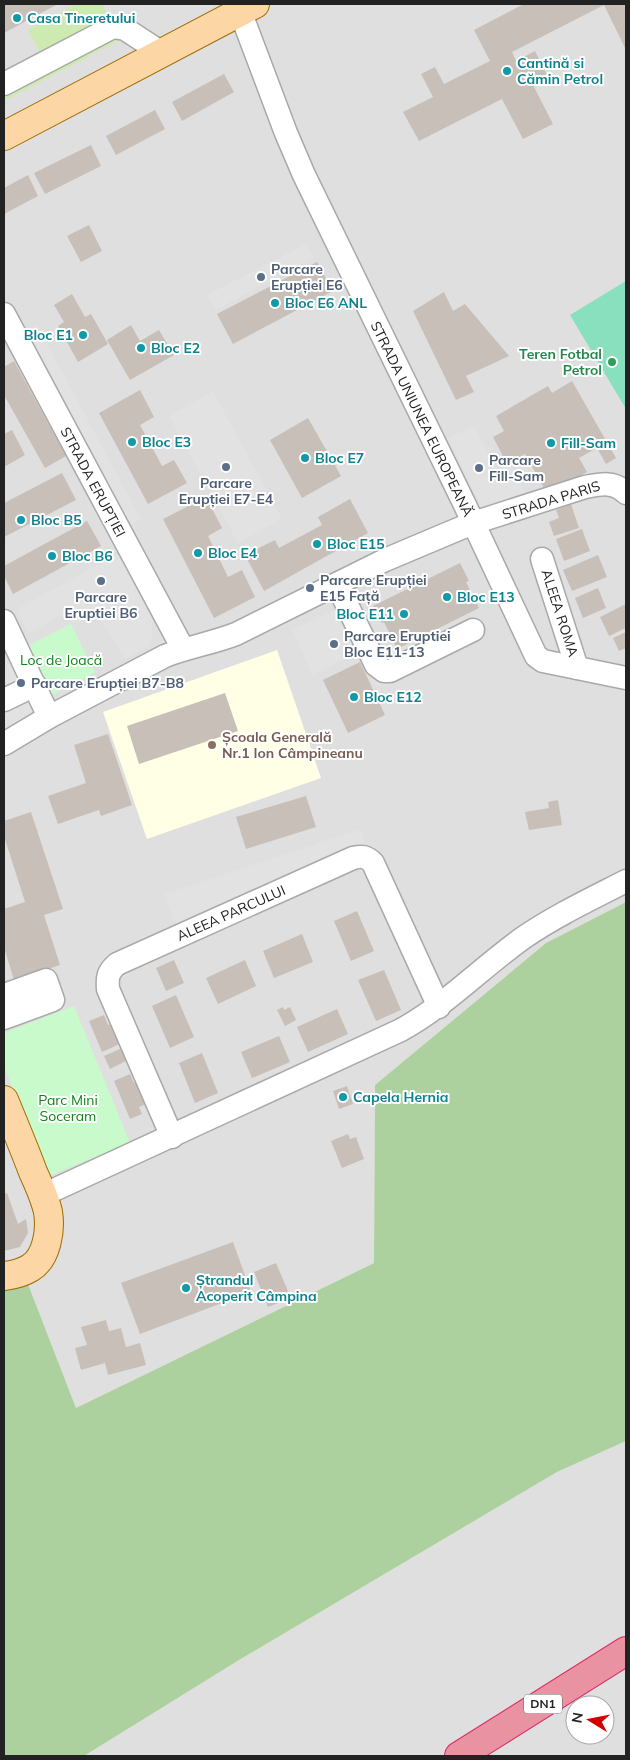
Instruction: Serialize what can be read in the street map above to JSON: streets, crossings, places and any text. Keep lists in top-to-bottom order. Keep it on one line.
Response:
{"streets":{"highway":["DN1"],"street":["STRADA UNIUNEA EUROPEANĂ","STRADA ERUPȚIEI","STRADA PARIS","ALEEA ROMA","ALEEA PARCULUI"]},"crossings":[["STRADA UNIUNEA EUROPEANĂ","STRADA PARIS"],["STRADA UNIUNEA EUROPEANĂ","ALEEA ROMA"]],"parks":["Loc de Joacă","Parc Mini Soceram"],"places":["Casa Tineretului","Cantină si Cămin Petrol","Parcare Erupției E6","Bloc E6 ANL","Bloc E1","Bloc E2","Teren Fotbal Petrol","Bloc E3","Fill-Sam","Bloc E7","Parcare Erupției E7-E4","Parcare Fill-Sam","Bloc B5","Bloc E15","Bloc E4","Bloc B6","Parcare Eruptiei B6","Parcare Erupției E15 Față","Bloc E13","Bloc E11","Parcare Eruptiei Bloc E11-13","Parcare Erupției B7-B8","Bloc E12","Școala Generală Nr.1 Ion Câmpineanu","Capela Hernia","Ștrandul Acoperit Câmpina"],"north":"left"}
